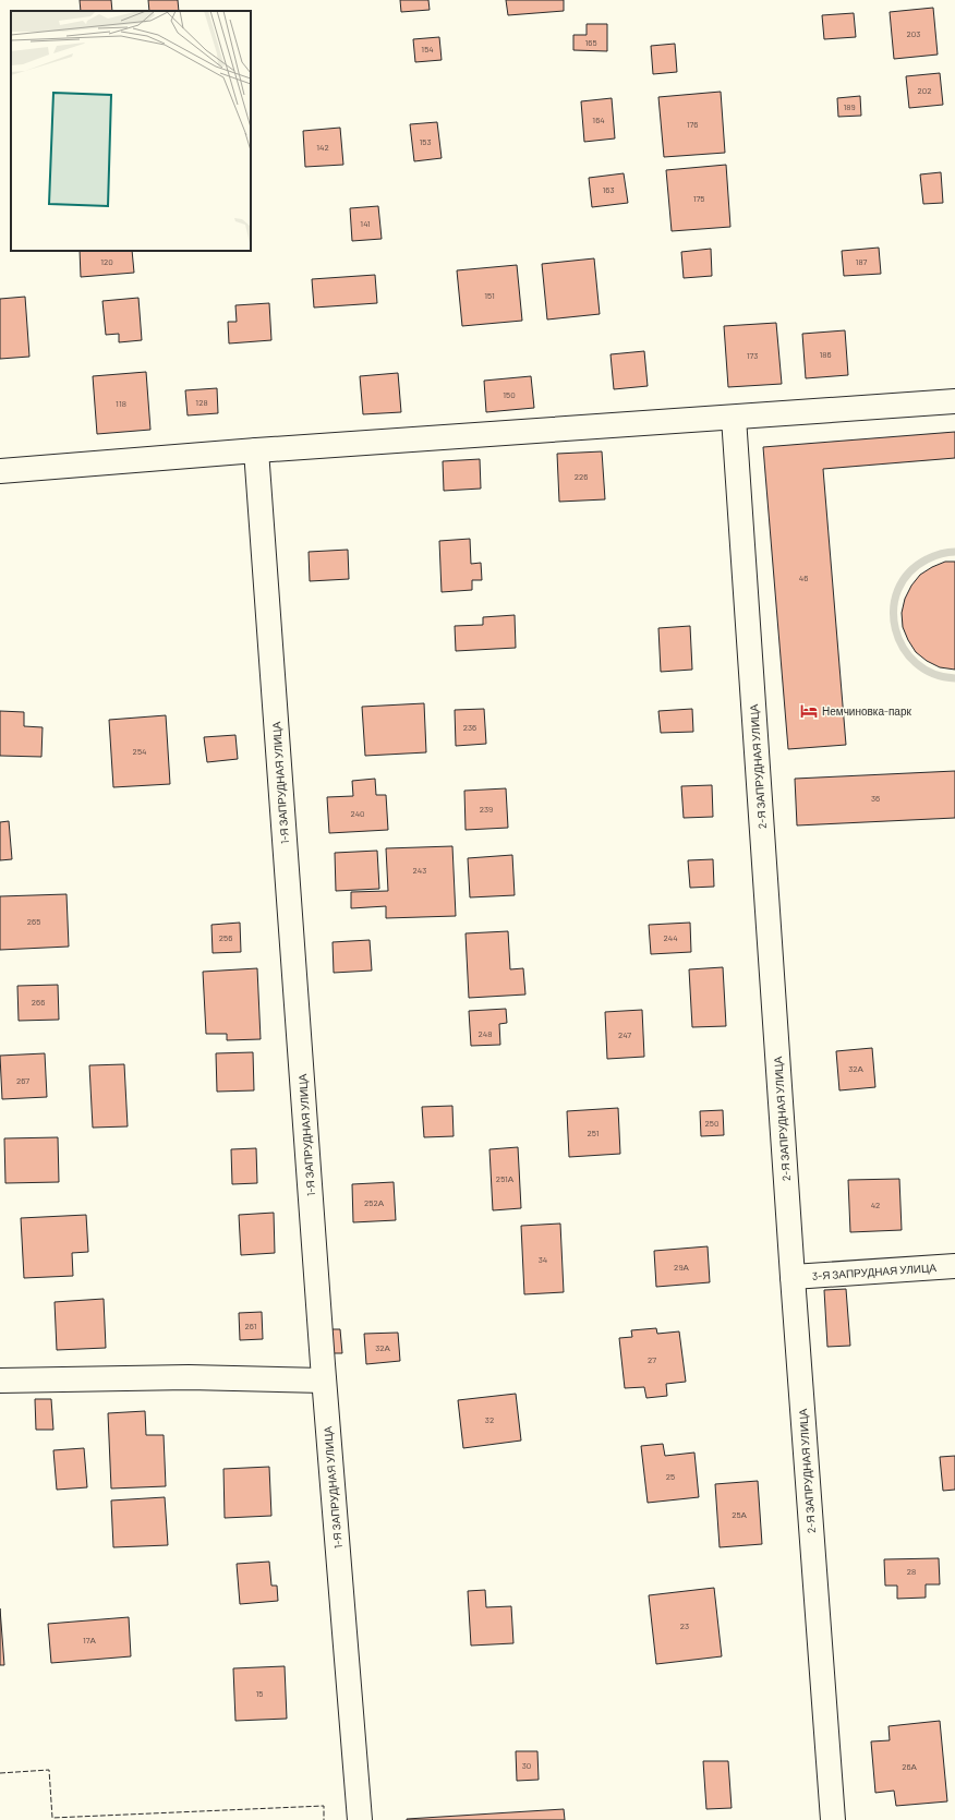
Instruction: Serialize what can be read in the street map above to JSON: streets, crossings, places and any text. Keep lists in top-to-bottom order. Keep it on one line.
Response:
{"streets":{"street":["2-Я ЗАПРУДНАЯ УЛИЦА","1-Я ЗАПРУДНАЯ УЛИЦА","3-Я ЗАПРУДНАЯ УЛИЦА"]},"crossings":[["2-Я ЗАПРУДНАЯ УЛИЦА","3-Я ЗАПРУДНАЯ УЛИЦА"]],"places":{"hotel":["Немчиновка-парк"]},"house_numbers":["203","165","154","202","189","164","176","153","142","163","175","141","120","187","151","186","173","150","128","118","226","46","236","254","36","239","240","243","265","256","244","266","248","247","32А","267","250","251","251А","252А","42","34","29А","261","32А","27","32","25","25А","28","23","17А","15","30","26А"]}
